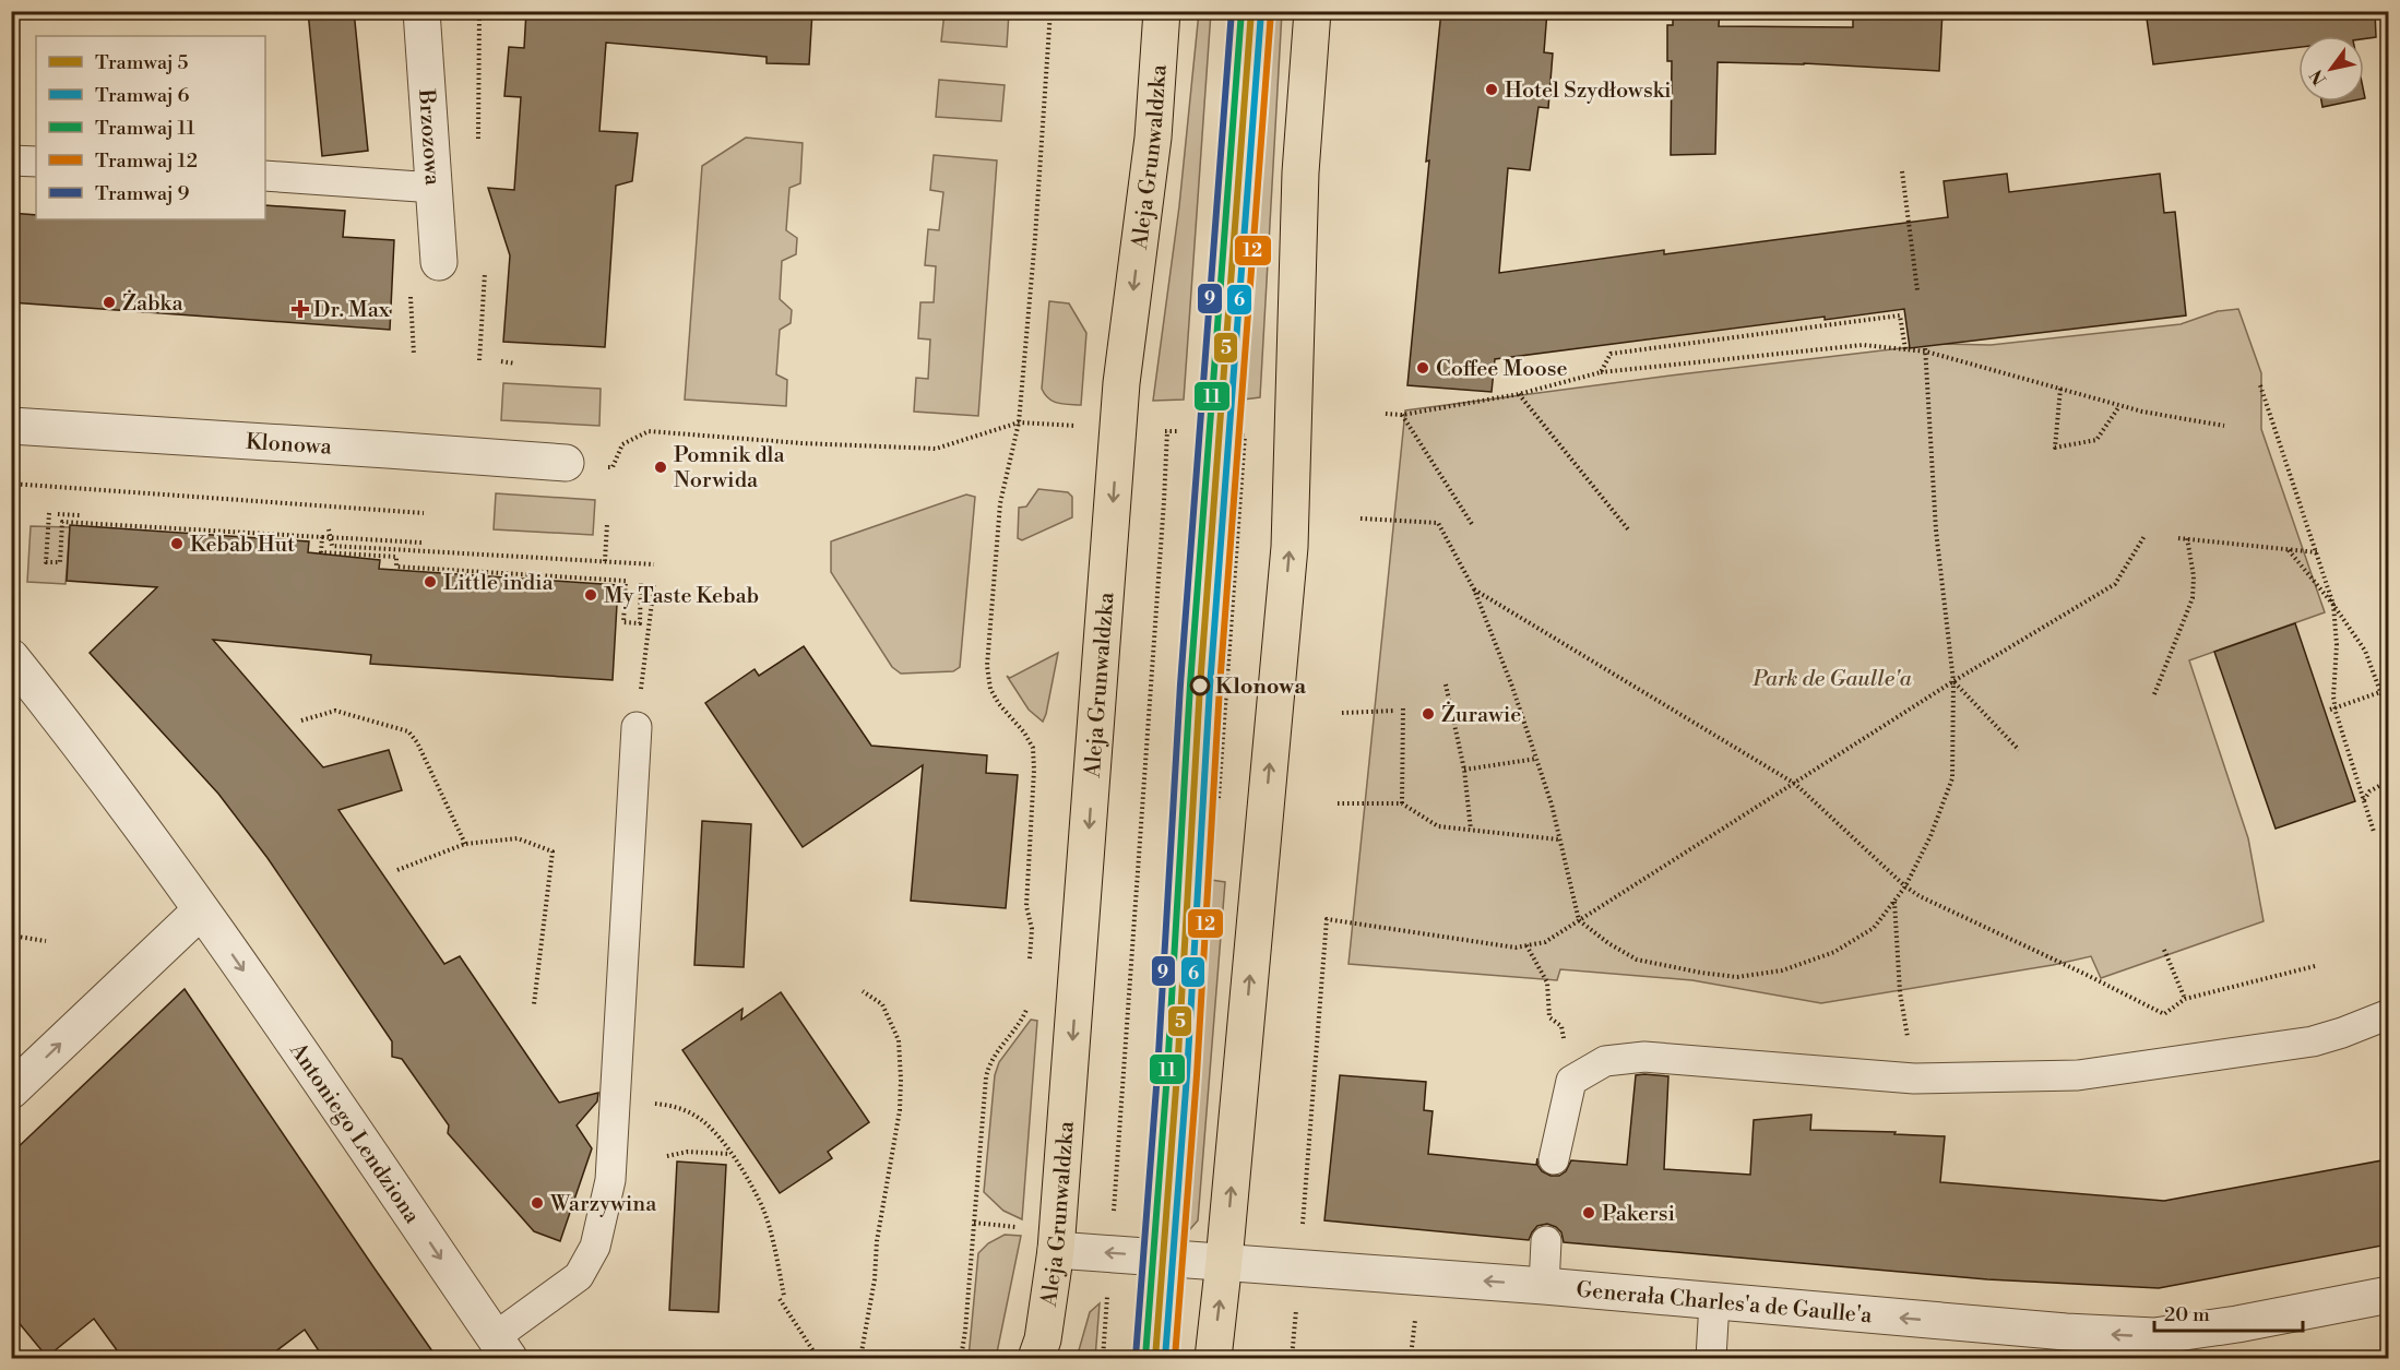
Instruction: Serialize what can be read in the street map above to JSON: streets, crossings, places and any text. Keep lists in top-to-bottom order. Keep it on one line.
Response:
{"streets":{"main road":["Aleja Grunwaldzka"],"street":["Brzozowa","Klonowa","Antoniego Lendziona","Generała Charles'a de Gaulle'a"]},"crossings":[["Aleja Grunwaldzka","Generała Charles'a de Gaulle'a"]],"one_way":["Antoniego Lendziona","Generała Charles'a de Gaulle'a"],"parks":["Park de Gaulle'a"],"places":{"other":["Hotel Szydłowski","Żabka","Coffee Moose","Pomnik dla Norwida","Kebab Hut","Little india","My Taste Kebab","Klonowa","Żurawie","Warzywina","Pakersi"],"health":["Dr. Max"]},"lines":["tram line 5","tram line 11","tram line 9","tram line 6","tram line 12"],"legend":["Tramwaj 5","Tramwaj 6","Tramwaj 11","Tramwaj 12","Tramwaj 9"],"scale_bar":"20 m","north":"bottom left"}
